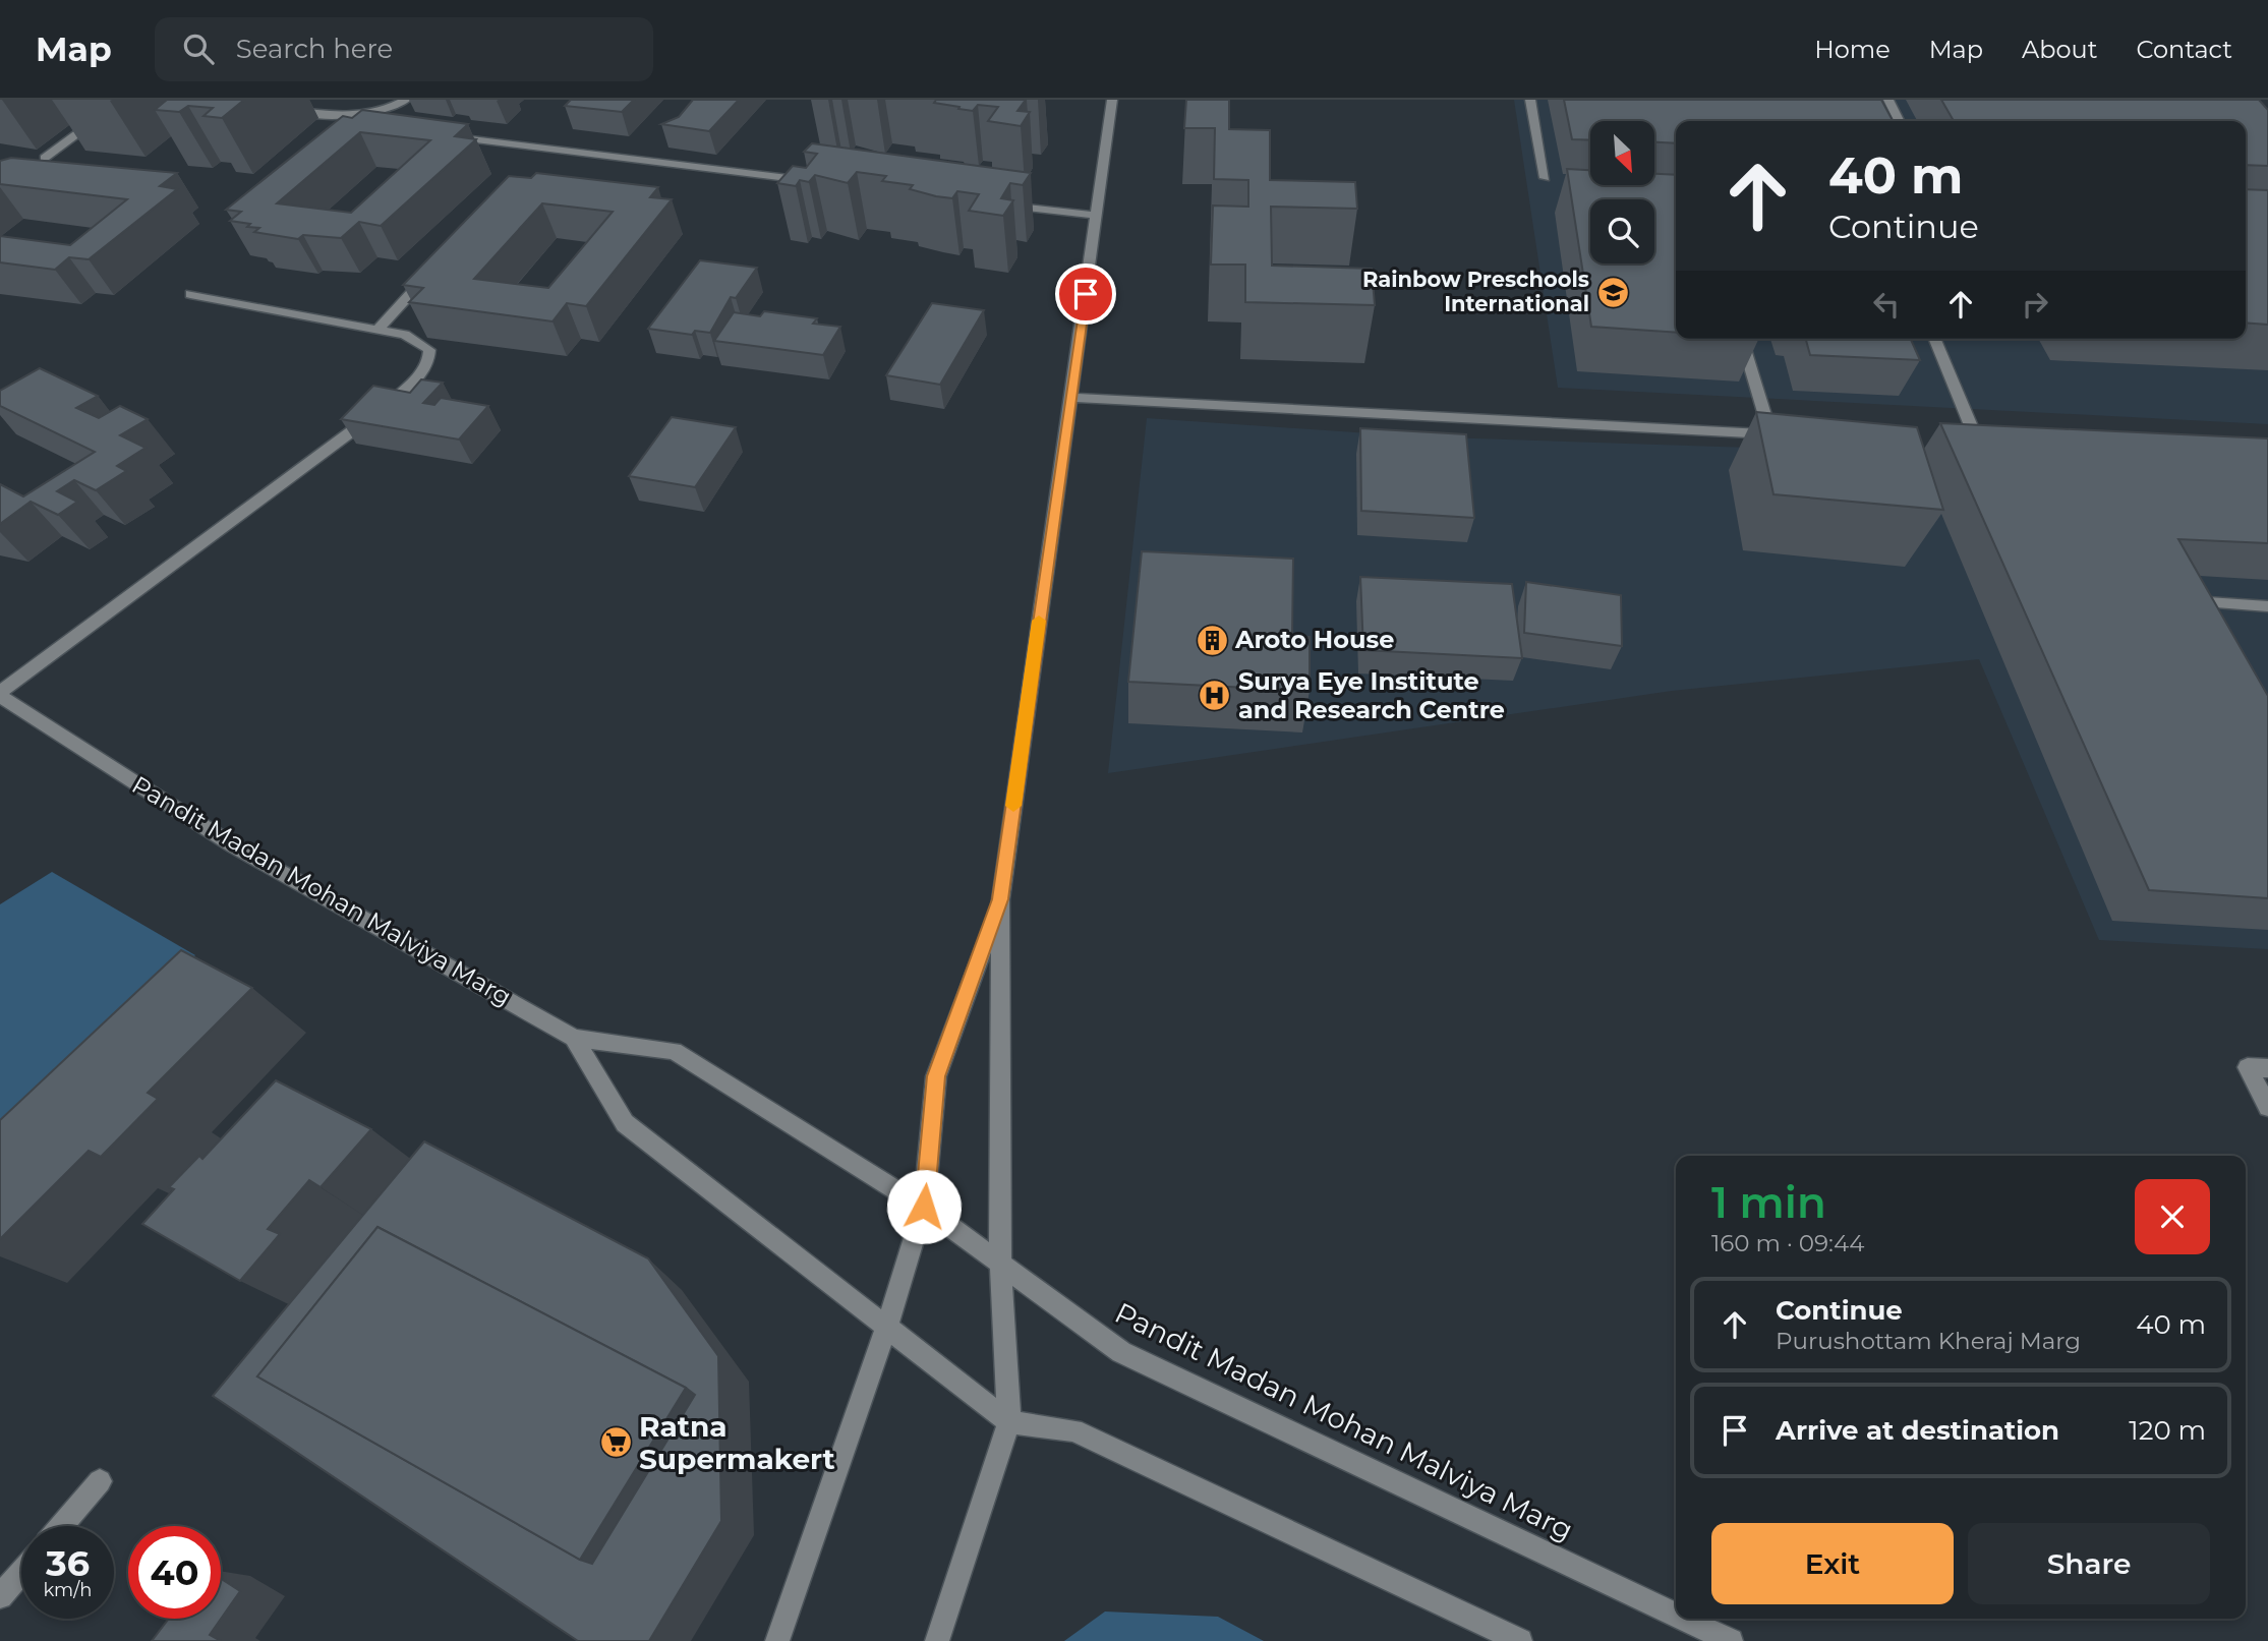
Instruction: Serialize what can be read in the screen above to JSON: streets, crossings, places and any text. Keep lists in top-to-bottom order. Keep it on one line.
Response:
{"streets":{"street":["Pandit Madan Mohan Malviya Marg"]},"places":{"school or university":["Rainbow Preschools International"],"building":["Aroto House"],"hospital":["Surya Eye Institute and Research Centre"],"supermarket":["Ratna Supermakert"]},"north":"bottom right","page":{"header":"Map","search":"Search here","nav":["Home","Map","About","Contact"],"turn":["40 m","Continue"],"heading":["1 min","160 m · 09:44"],"list":[{"name":"Continue","note":"Purushottam Kheraj Marg","value":"40 m"},{"name":"Arrive at destination","value":"120 m"}],"buttons":["Exit","Share"],"speed":"36 km/h","limit":"40"}}
